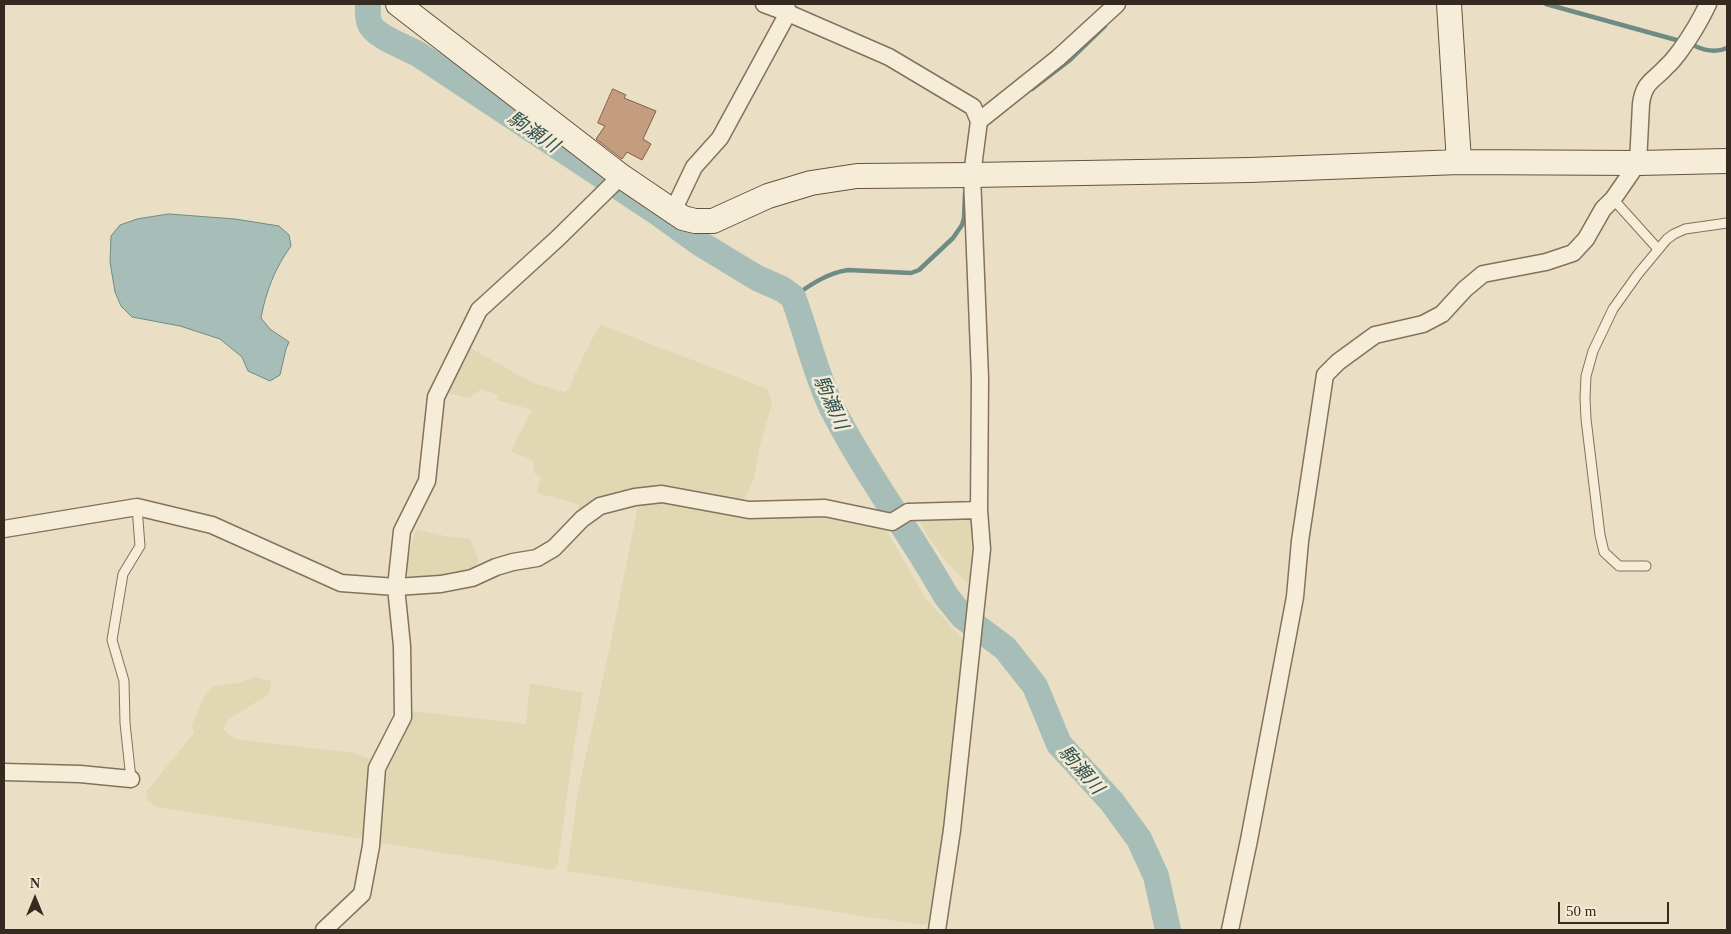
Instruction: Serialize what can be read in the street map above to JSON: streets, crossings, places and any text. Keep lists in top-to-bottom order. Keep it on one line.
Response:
{"water":["駒瀬川"],"scale_bar":"50 m","north":"top"}
